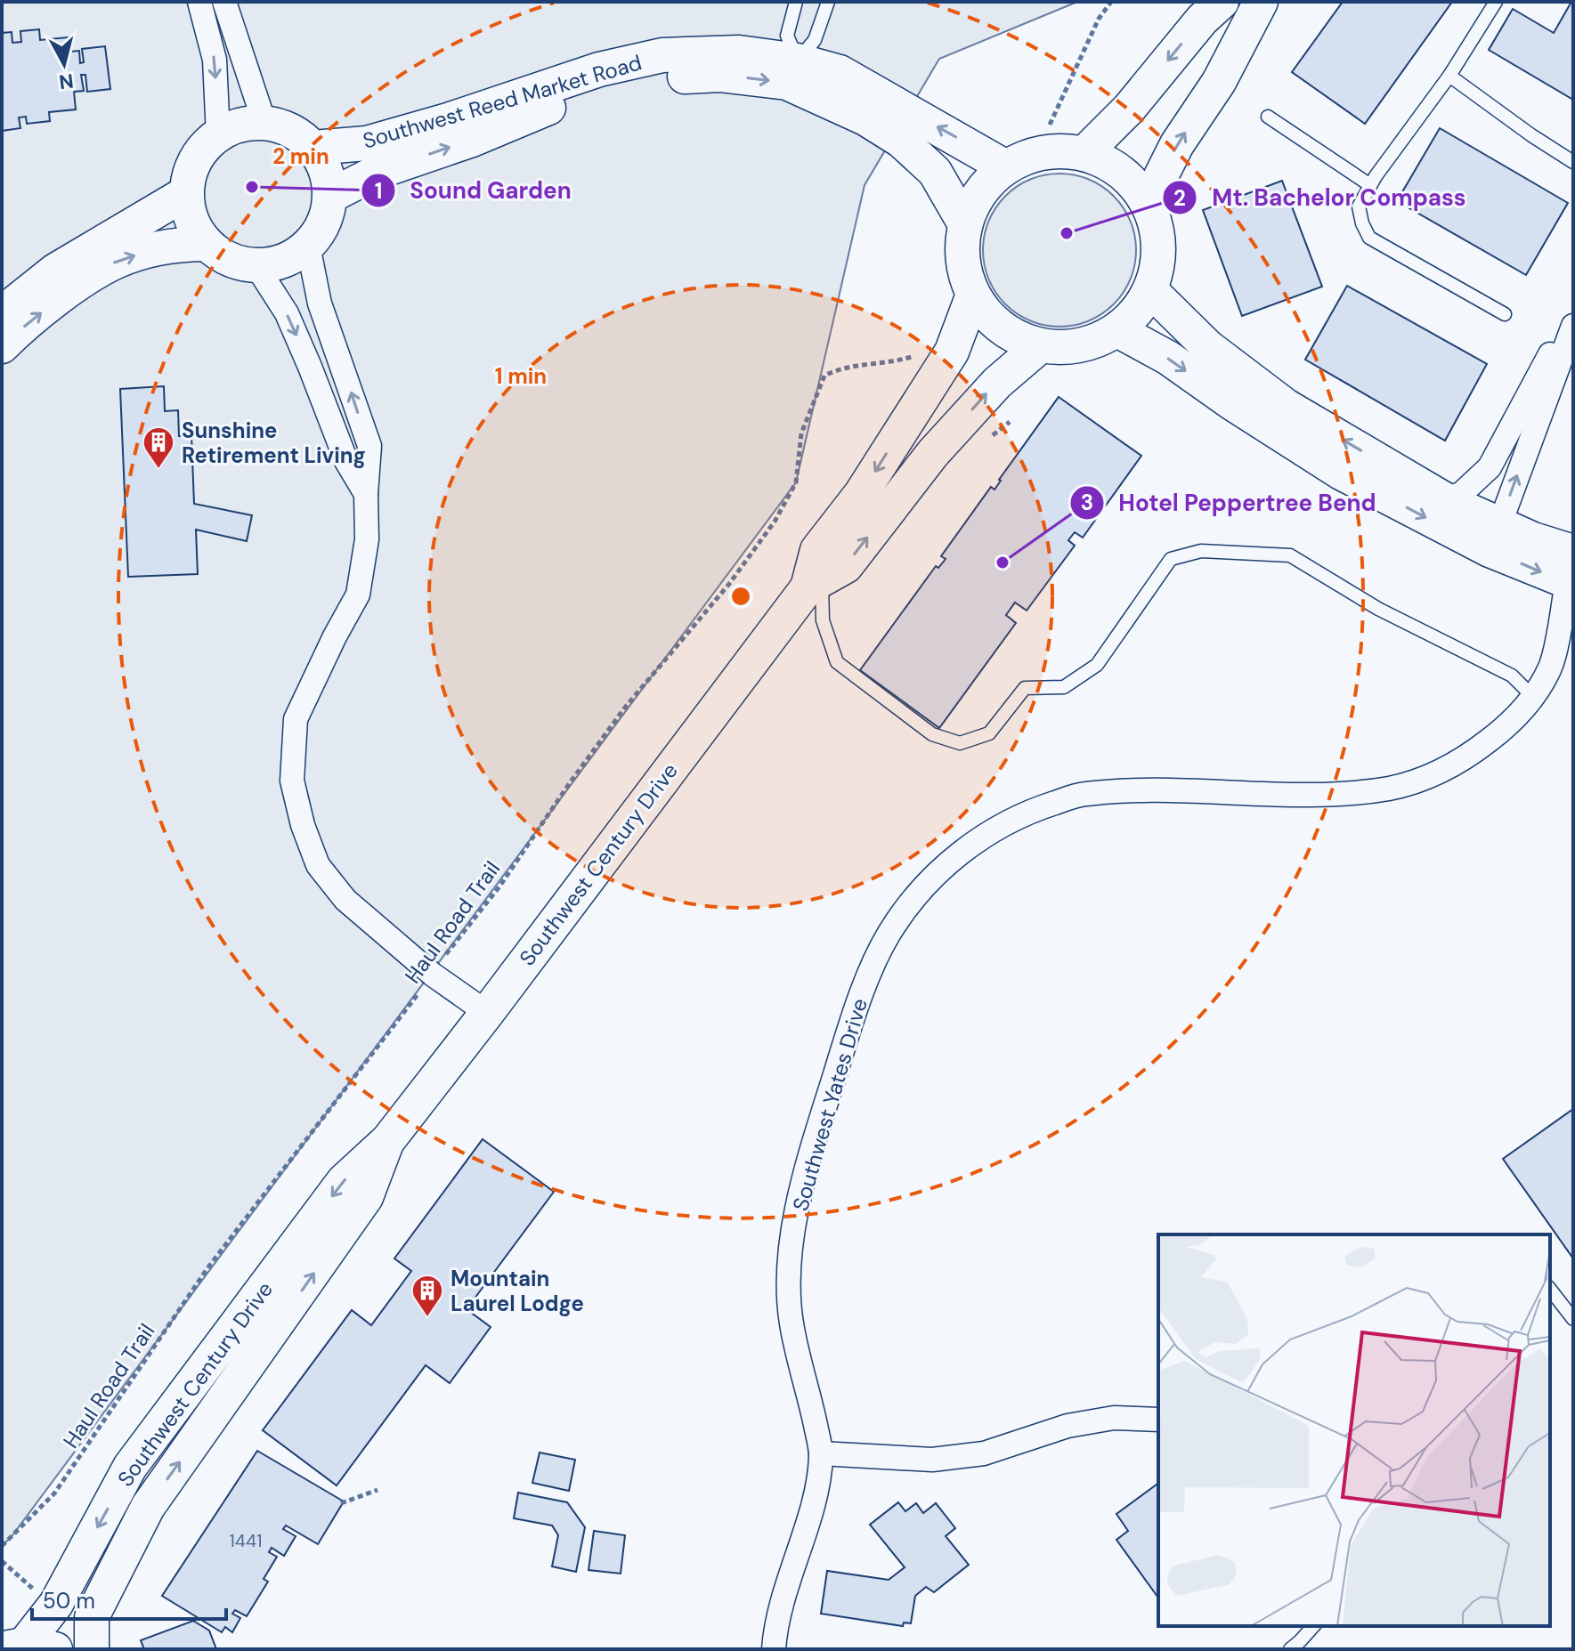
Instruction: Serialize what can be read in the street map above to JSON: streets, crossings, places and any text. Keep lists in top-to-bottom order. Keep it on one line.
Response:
{"streets":{"main road":["Southwest Reed Market Road","Southwest Century Drive"],"street":["Southwest Yates Drive"],"path":["Haul Road Trail"]},"crossings":[["Southwest Reed Market Road","Southwest Century Drive"]],"places":{"other":["Sound Garden","Mt. Bachelor Compass","Hotel Peppertree Bend"],"building":["Sunshine Retirement Living","Mountain Laurel Lodge"]},"house_numbers":["1441"],"scale_bar":"50 m","north":"bottom","rings":["2 min","1 min"]}
